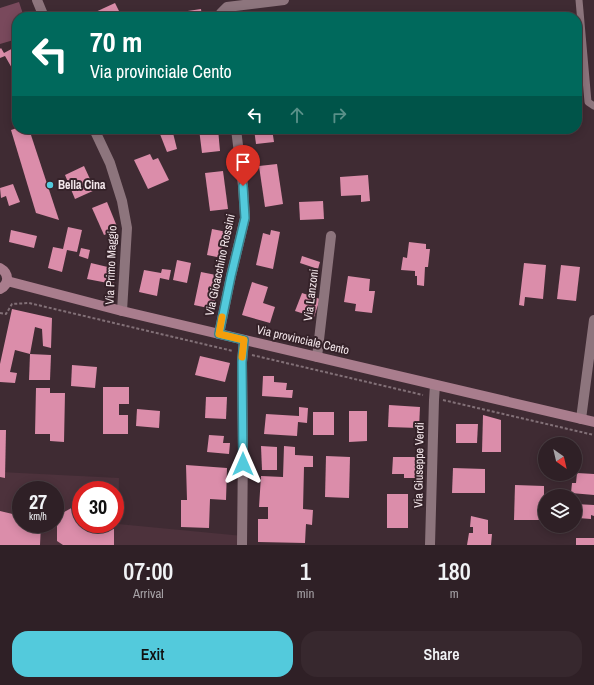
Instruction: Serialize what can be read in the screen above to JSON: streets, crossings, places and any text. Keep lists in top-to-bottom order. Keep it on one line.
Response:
{"streets":{"main road":["Via provinciale Cento"],"street":["Via Primo Maggio","Via Gioacchino Rossini","Via Lanzoni","Via Giuseppe Verdi"]},"crossings":[["Via Primo Maggio","Via provinciale Cento"],["Via Gioacchino Rossini","Via provinciale Cento"],["Via Lanzoni","Via provinciale Cento"],["Via provinciale Cento","Via Giuseppe Verdi"]],"places":["Bella Cina"],"north":"bottom right","page":{"turn":["70 m","Via provinciale Cento"],"speed":"27 km/h","limit":"30","eta":["07:00","Arrival","1","min","180","m"],"buttons":["Exit","Share"]}}
